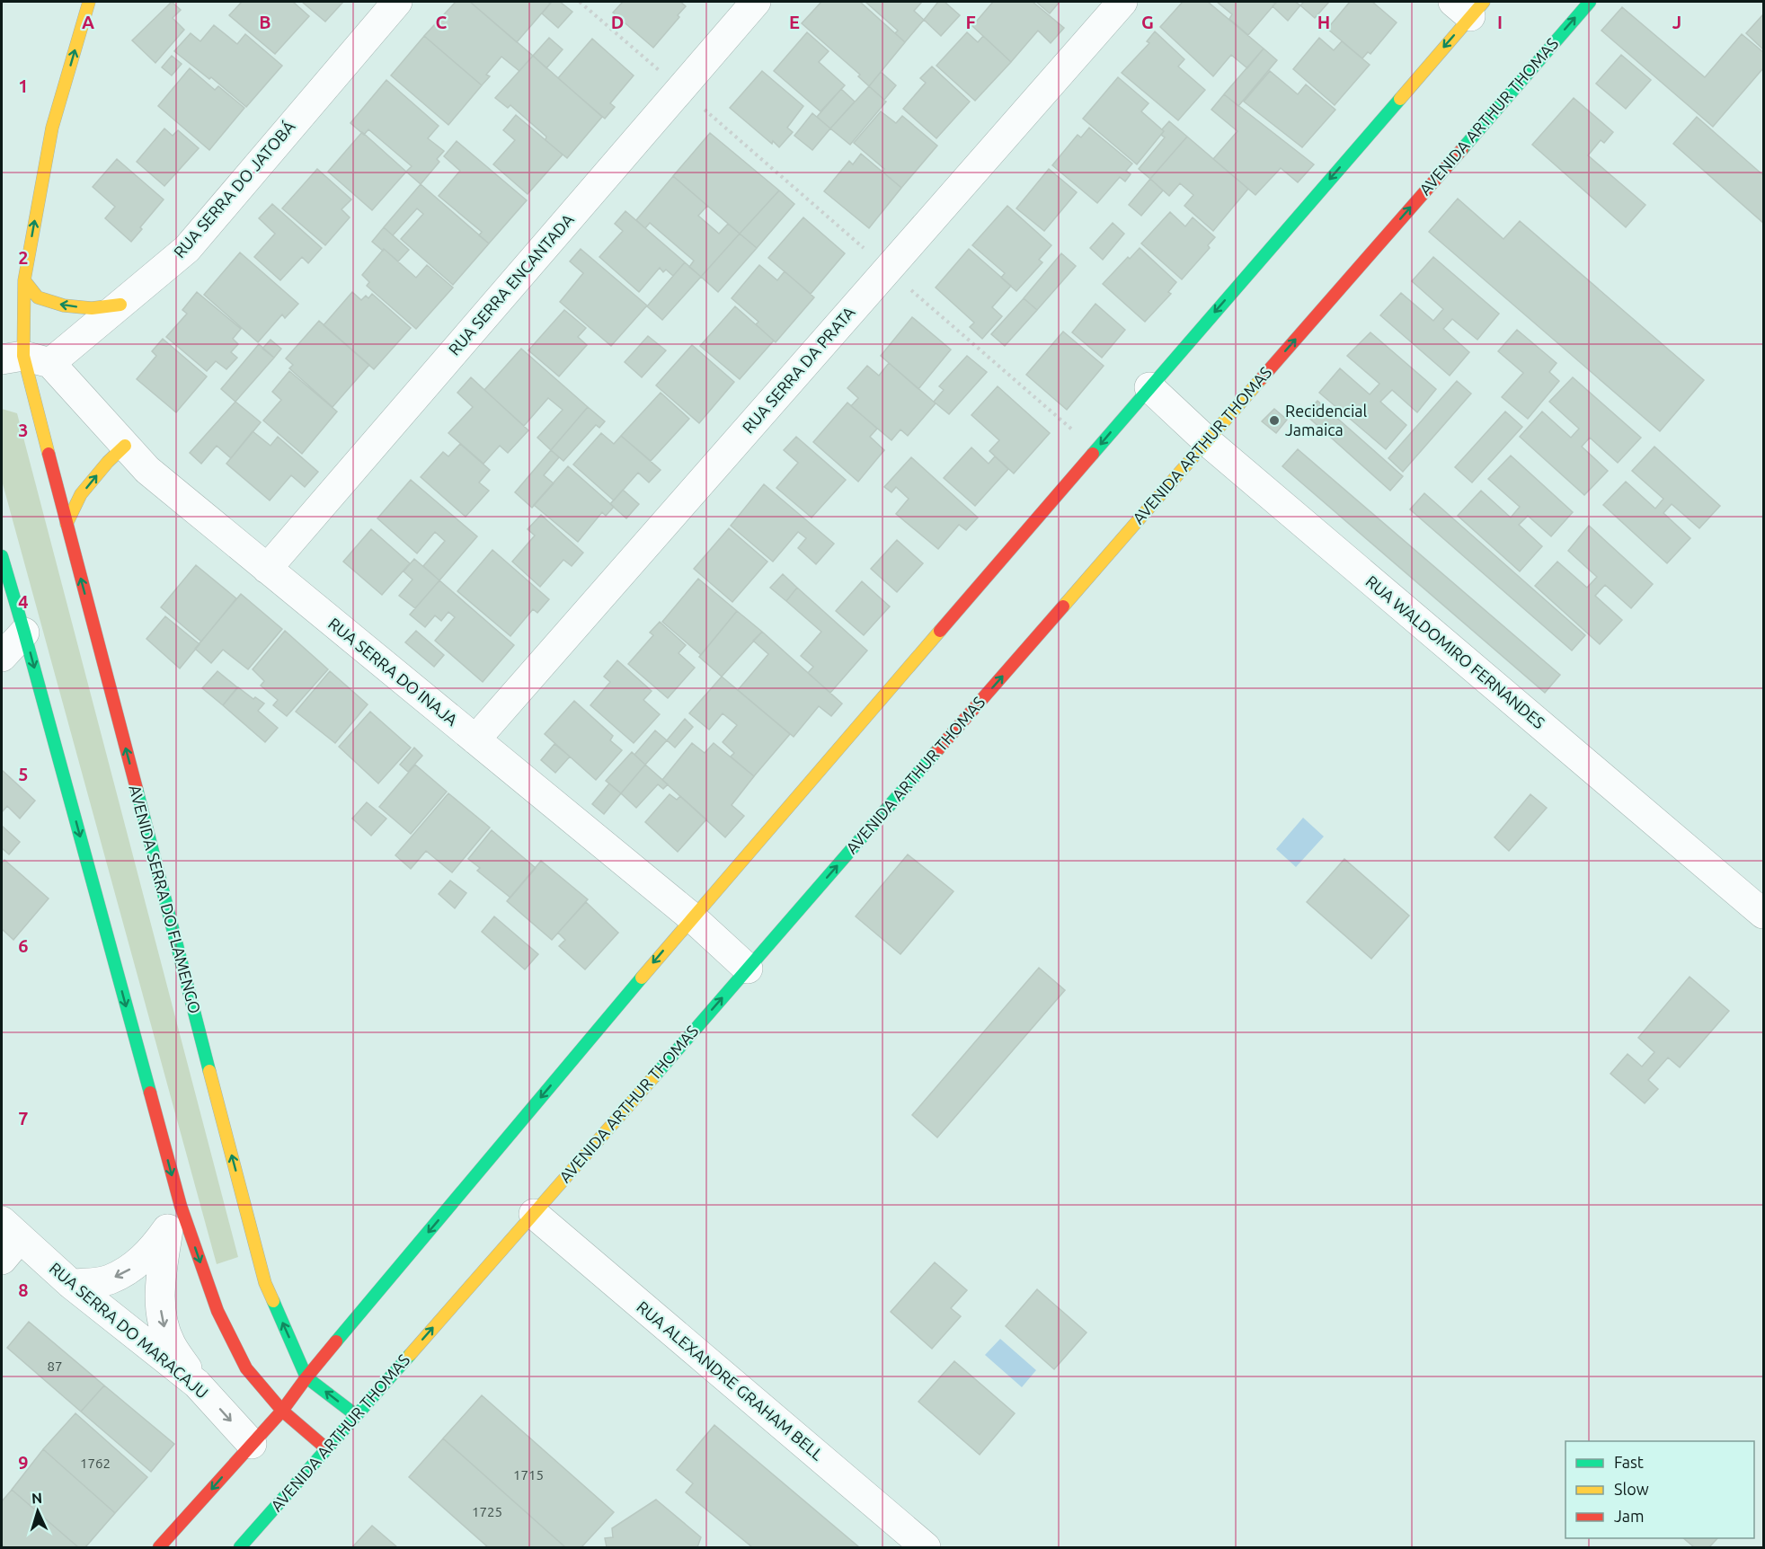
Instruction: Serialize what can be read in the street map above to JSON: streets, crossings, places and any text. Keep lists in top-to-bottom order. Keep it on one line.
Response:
{"streets":{"main road":["AVENIDA ARTHUR THOMAS","AVENIDA SERRA DO FLAMENGO"],"street":["RUA SERRA DO JATOBÁ","RUA SERRA ENCANTADA","RUA SERRA DA PRATA","RUA WALDOMIRO FERNANDES","RUA SERRA DO INAJA","RUA SERRA DO MARACAJU","RUA ALEXANDRE GRAHAM BELL"]},"crossings":[["AVENIDA ARTHUR THOMAS","RUA WALDOMIRO FERNANDES"],["AVENIDA ARTHUR THOMAS","RUA SERRA DO INAJA"],["AVENIDA ARTHUR THOMAS","AVENIDA SERRA DO FLAMENGO"],["AVENIDA ARTHUR THOMAS","RUA ALEXANDRE GRAHAM BELL"],["RUA SERRA DO JATOBÁ","RUA SERRA DO INAJA"],["RUA SERRA DO JATOBÁ","AVENIDA SERRA DO FLAMENGO"],["RUA SERRA ENCANTADA","RUA SERRA DO INAJA"],["RUA SERRA DA PRATA","RUA SERRA DO INAJA"],["RUA SERRA DO INAJA","AVENIDA SERRA DO FLAMENGO"]],"places":["Recidencial Jamaica"],"house_numbers":["87","1762","1715","1725"],"legend":["Fast","Slow","Jam"],"north":"top","grid":{"columns":["A","B","C","D","E","F","G","H","I","J"],"rows":["1","2","3","4","5","6","7","8","9"]}}
